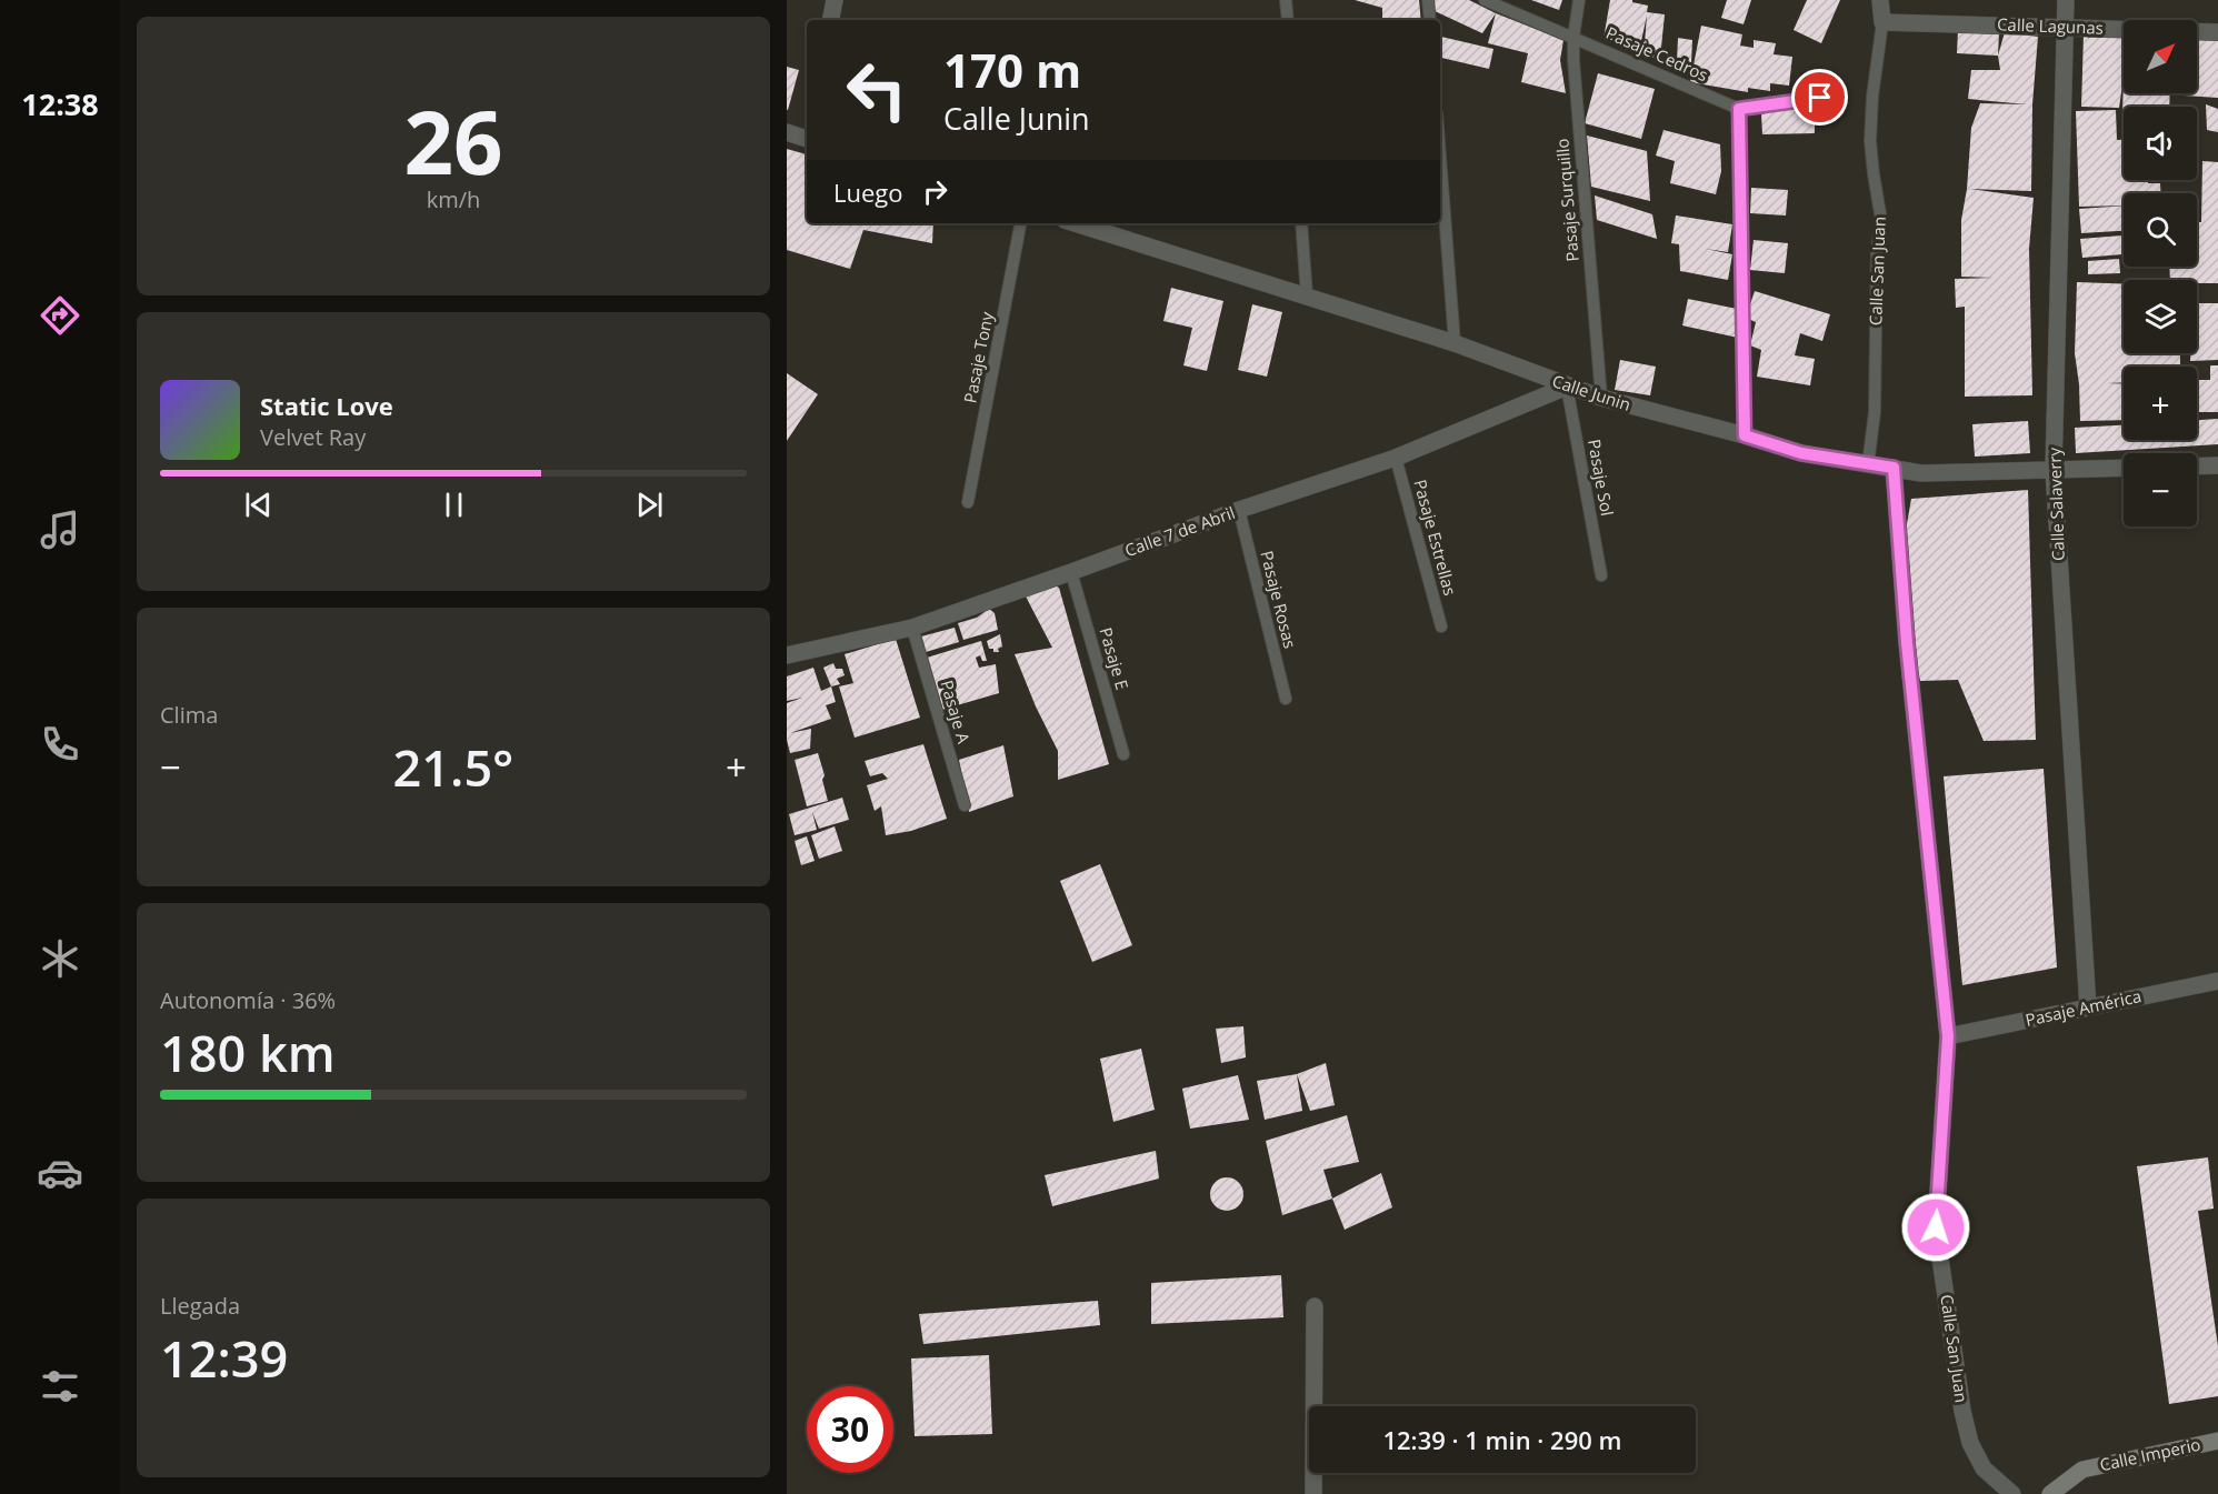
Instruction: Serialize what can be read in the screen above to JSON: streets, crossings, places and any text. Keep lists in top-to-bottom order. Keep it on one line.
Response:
{"streets":{"street":["Calle Lagunas","Calle San Juan","Calle Junin","Calle Salaverry","Calle 7 de Abril","Pasaje América","Calle Imperio"],"lane":["Pasaje Cedros","Pasaje Surquillo","Pasaje Tony","Pasaje Sol","Pasaje Estrellas","Pasaje Rosas","Pasaje E","Pasaje A"]},"crossings":[["Calle Lagunas","Calle San Juan"],["Calle Lagunas","Calle Salaverry"],["Pasaje Cedros","Pasaje Surquillo"],["Pasaje Surquillo","Calle Junin"],["Calle San Juan","Calle Junin"],["Calle San Juan","Pasaje América"],["Calle Junin","Pasaje Sol"],["Calle Junin","Calle Salaverry"],["Calle Junin","Calle 7 de Abril"],["Pasaje Sol","Calle 7 de Abril"],["Calle Salaverry","Pasaje América"],["Calle 7 de Abril","Pasaje Estrellas"],["Calle 7 de Abril","Pasaje Rosas"],["Calle 7 de Abril","Pasaje E"],["Calle 7 de Abril","Pasaje A"]],"north":"top right","page":{"tabs":"12:38","tile":[["26","km/h"],"Clima",["Autonomía · 36%","180 km"],["Llegada","12:39"]],"map_buttons":["+","−"],"turn":["170 m","Calle Junin"],"then":"Luego","song":["Static Love","Velvet Ray"],"heat":["−","21.5°","+"],"limit":"30","trip":"12:39 · 1 min · 290 m"}}
